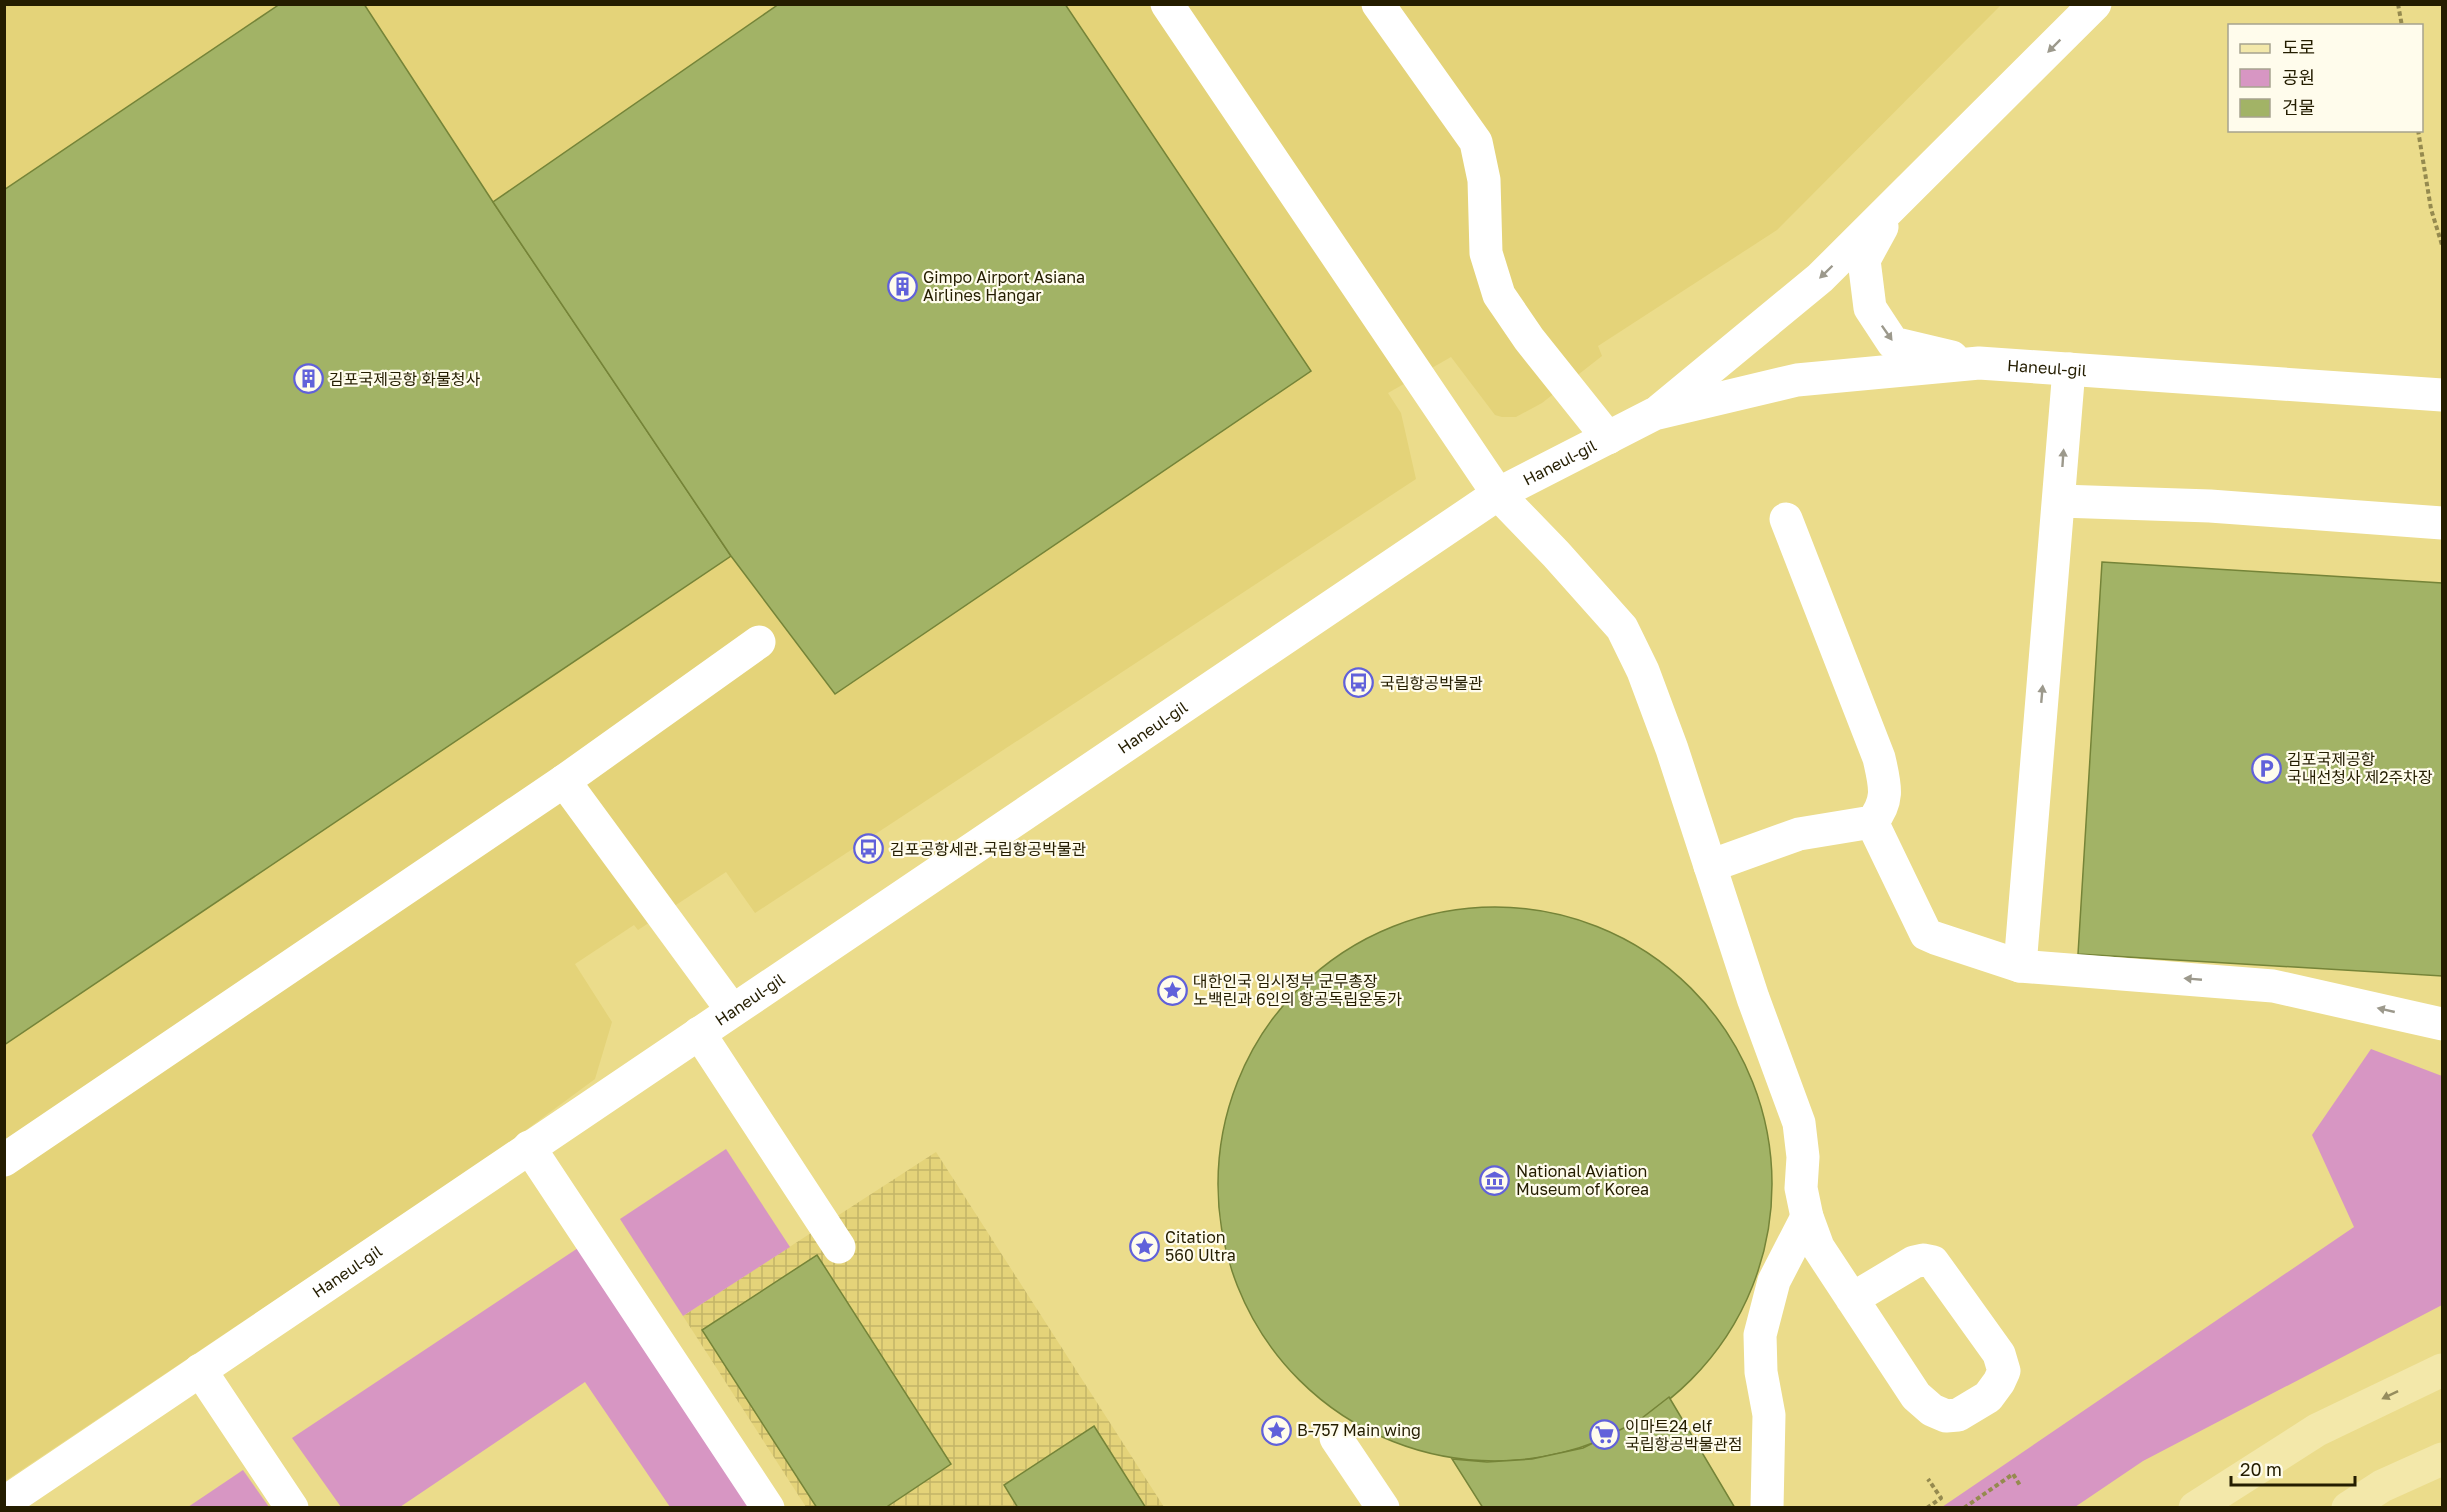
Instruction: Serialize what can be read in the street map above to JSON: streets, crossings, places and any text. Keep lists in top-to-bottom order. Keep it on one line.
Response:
{"streets":{"lane":["Haneul-gil"]},"places":{"building":["Gimpo Airport Asiana Airlines Hangar","김포국제공항 화물청사"],"bus stop":["국립항공박물관","김포공항세관.국립항공박물관"],"parking":["김포국제공항 국내선청사 제2주차장"],"place":["대한인국 임시정부 군무총장 노백린과 6인의 항공독립운동가","Citation 560 Ultra","B-757 Main wing"],"museum":["National Aviation Museum of Korea"],"supermarket":["이마트24 elf 국립항공박물관점"]},"legend":["도로","공원","건물"],"scale_bar":"20 m"}
